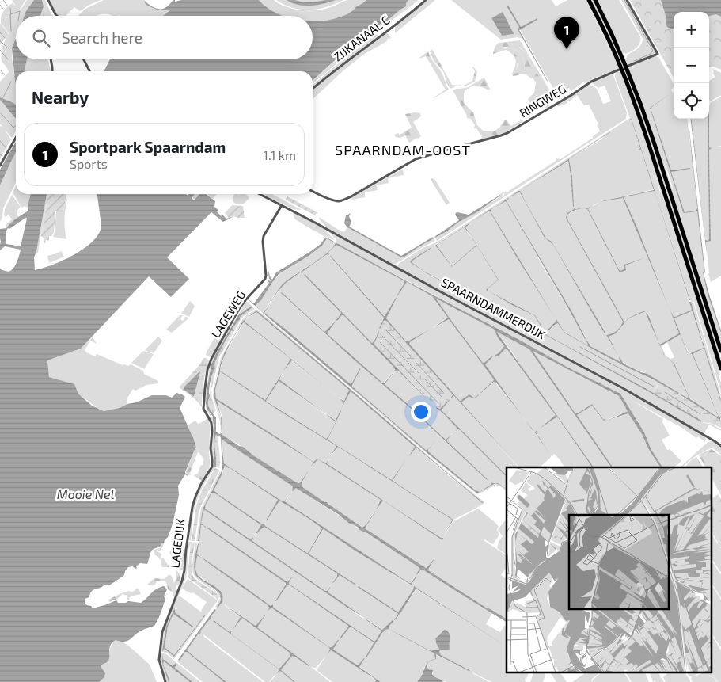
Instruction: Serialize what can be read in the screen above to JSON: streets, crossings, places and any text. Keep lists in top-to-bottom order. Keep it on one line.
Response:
{"streets":{"street":["ZIJKANAAL C","RINGWEG","SPAARNDAMMERDIJK","LAGEWEG","LAGEDIJK"]},"crossings":[["SPAARNDAMMERDIJK","LAGEWEG"],["LAGEWEG","LAGEDIJK"]],"districts":["SPAARNDAM-OOST"],"water":["Mooie Nel"],"page":{"map_buttons":["+","−"],"search":"Search here","pins":"1","heading":"Nearby","list":[{"mark":"1","name":"Sportpark Spaarndam","note":"Sports","value":"1.1 km"}]}}
